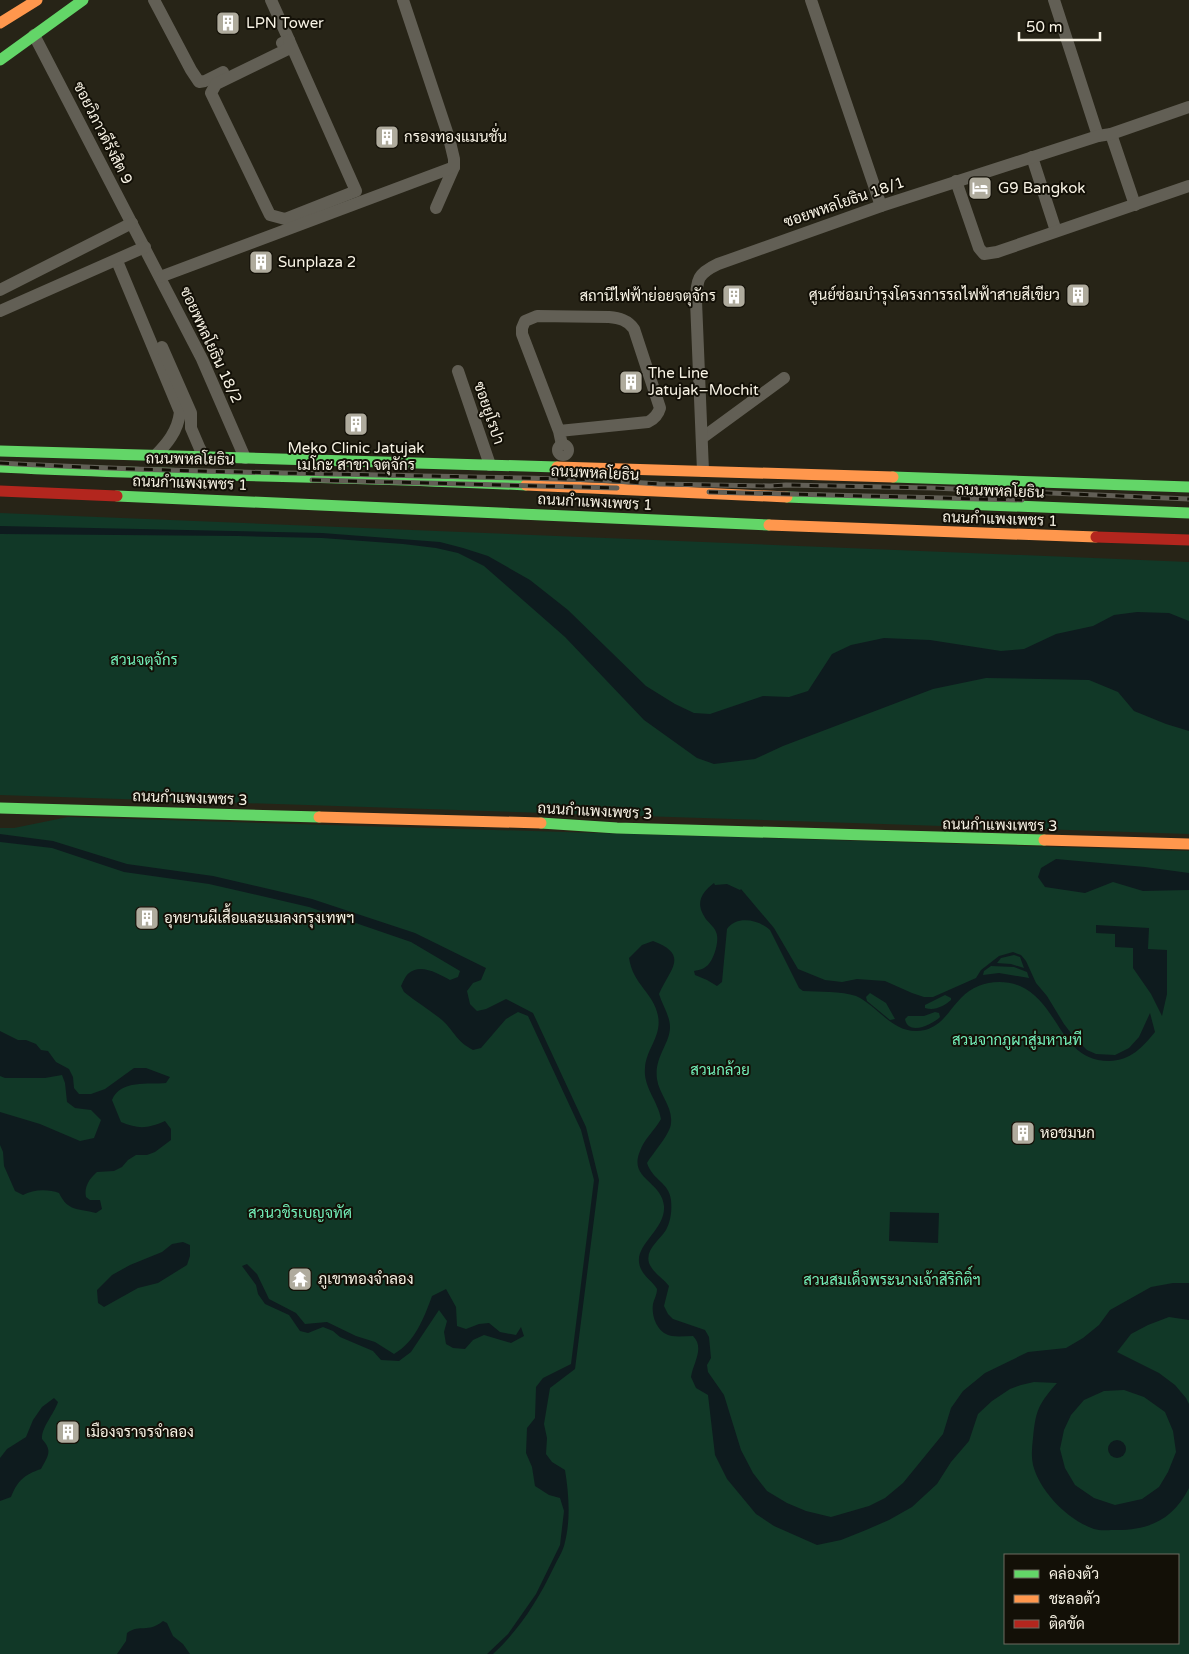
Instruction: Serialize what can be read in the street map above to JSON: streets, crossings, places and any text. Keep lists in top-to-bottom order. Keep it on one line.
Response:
{"streets":{"main road":["ถนนพหลโยธิน","ถนนกำแพงเพชร 1","ถนนกำแพงเพชร 3"],"street":["ซอยวิภาวดีรังสิต 9","ซอยพหลโยธิน 18/1","ซอยพหลโยธิน 18/2","ซอยยูโรปา"]},"crossings":[["ซอยวิภาวดีรังสิต 9","ซอยพหลโยธิน 18/2"],["ซอยพหลโยธิน 18/1","ถนนพหลโยธิน"],["ซอยพหลโยธิน 18/2","ถนนพหลโยธิน"],["ซอยยูโรปา","ถนนพหลโยธิน"]],"parks":["สวนจตุจักร","สวนจากภูผาสู่มหานที","สวนกล้วย","สวนวชิรเบญจทัศ","สวนสมเด็จพระนางเจ้าสิริกิติ์ฯ"],"places":{"building":["LPN Tower","กรองทองแมนชั่น","Sunplaza 2","ศูนย์ซ่อมบำรุงโครงการรถไฟฟ้าสายสีเขียว","สถานีไฟฟ้าย่อยจตุจักร","The Line Jatujak–Mochit","Meko Clinic Jatujak เมโกะ สาขา จตุจักร","อุทยานผีเสื้อและแมลงกรุงเทพฯ","หอชมนก","เมืองจราจรจำลอง"],"hotel":["G9 Bangkok"],"temple":["ภูเขาทองจำลอง"]},"legend":["คล่องตัว","ชะลอตัว","ติดขัด"],"scale_bar":"50 m"}
